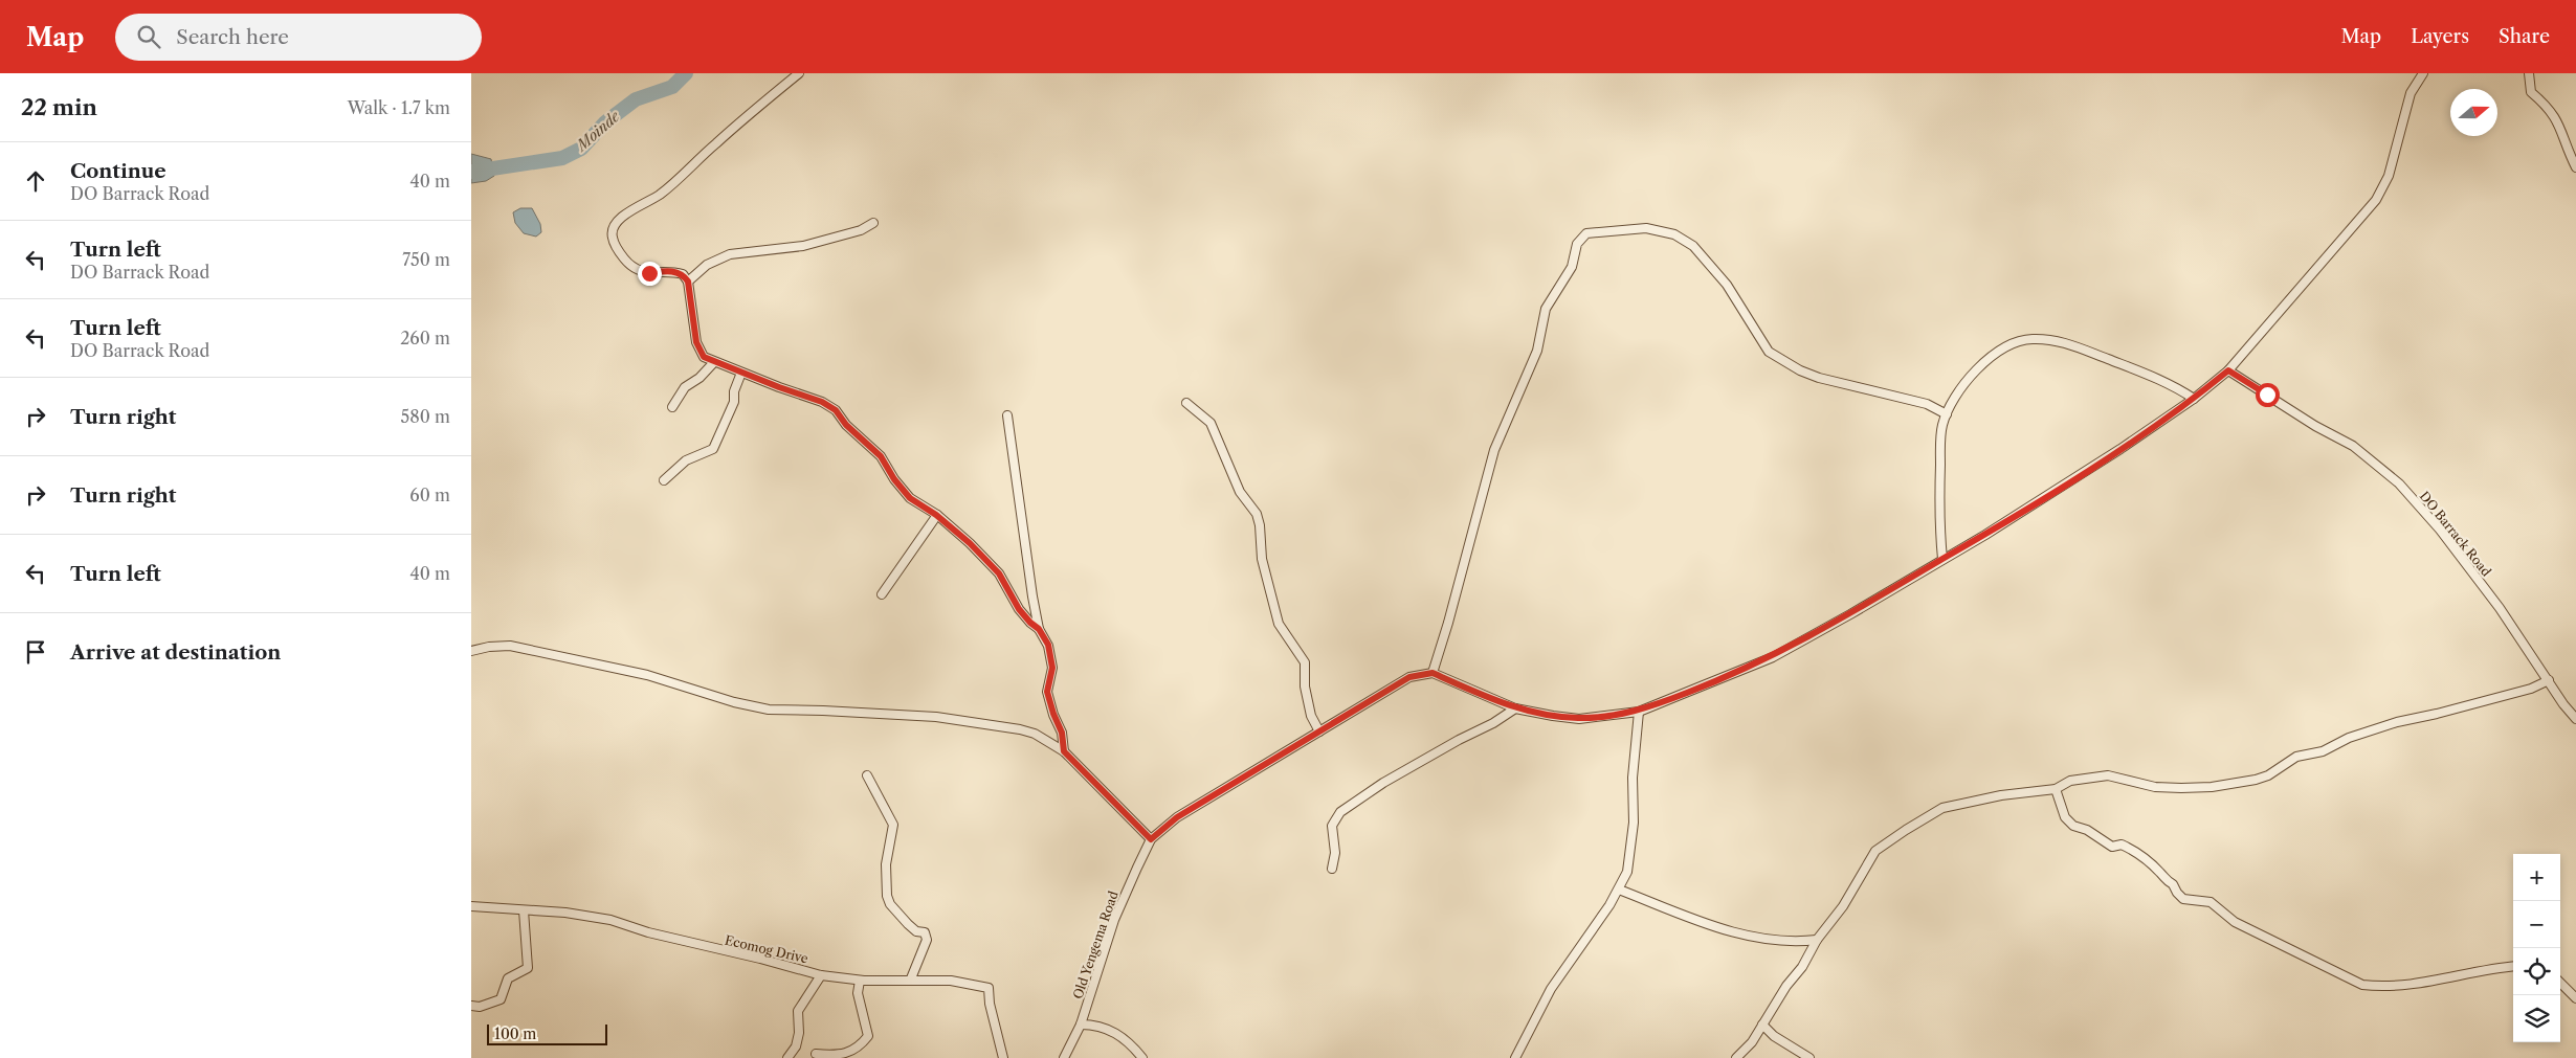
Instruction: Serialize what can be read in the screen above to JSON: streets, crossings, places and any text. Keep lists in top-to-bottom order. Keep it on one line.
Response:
{"streets":{"street":["DO Barrack Road","Old Yengema Road","Ecomog Drive"]},"water":["Moinde"],"scale_bar":"100 m","north":"right","page":{"header":"Map","search":"Search here","nav":["Map","Layers","Share"],"heading":["22 min","Walk · 1.7 km"],"list":[["Continue","DO Barrack Road","40 m"],["Turn left","DO Barrack Road","750 m"],["Turn left","DO Barrack Road","260 m"],["Turn right","580 m"],["Turn right","60 m"],["Turn left","40 m"],"Arrive at destination"],"map_buttons":["+","−"],"scale":"100 m"}}
